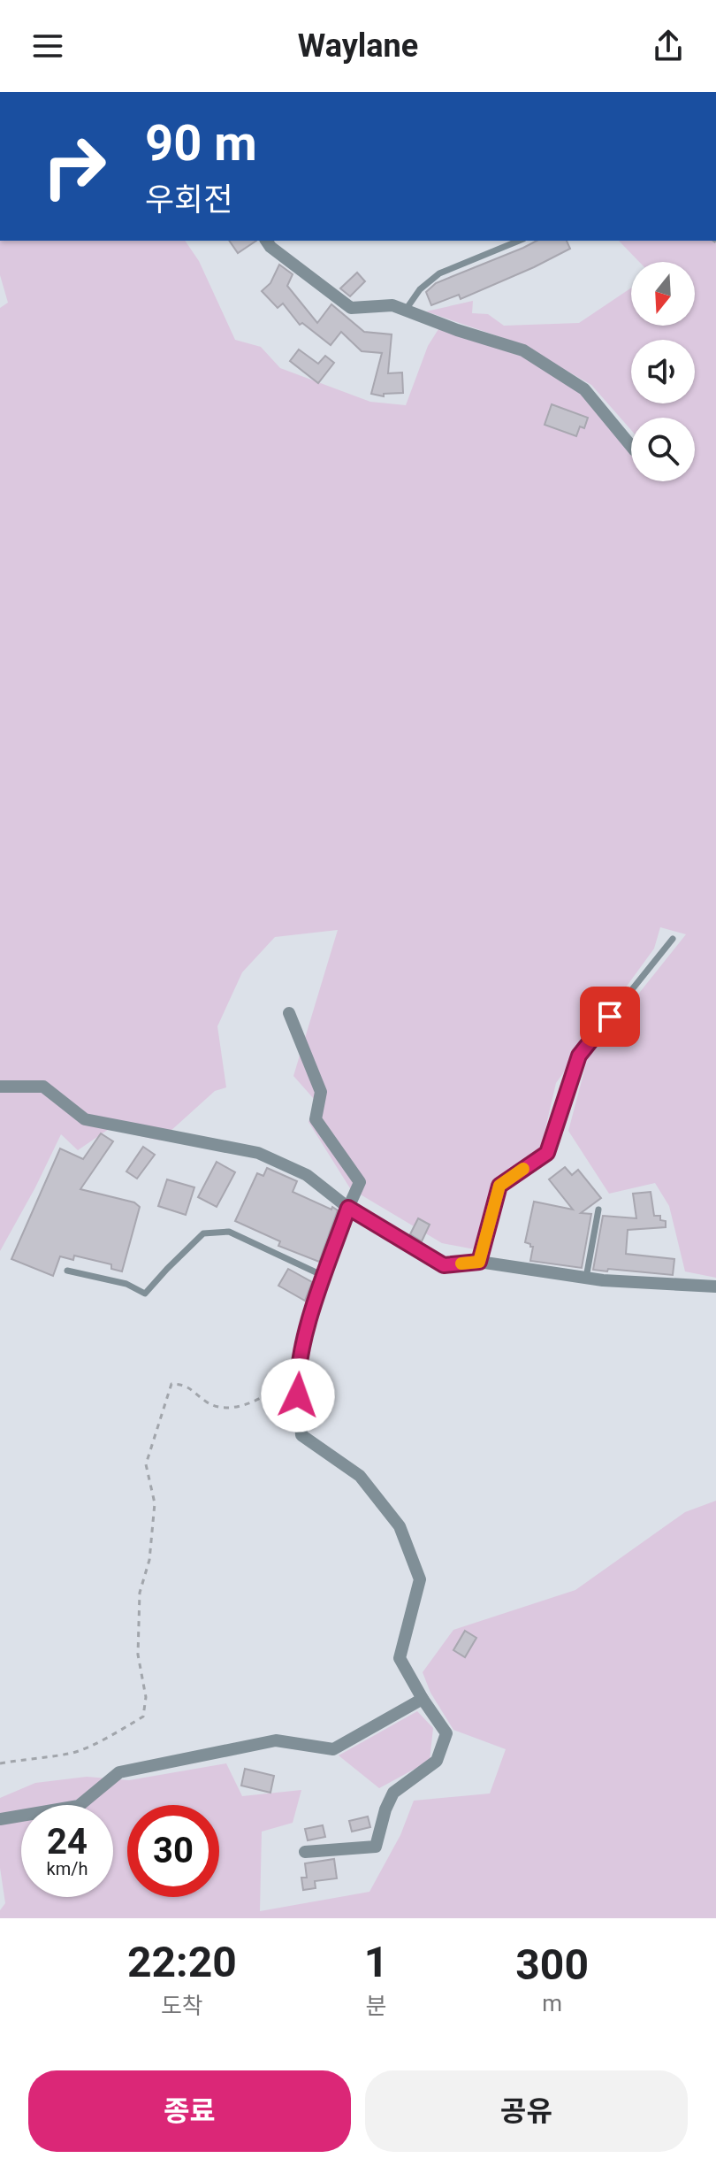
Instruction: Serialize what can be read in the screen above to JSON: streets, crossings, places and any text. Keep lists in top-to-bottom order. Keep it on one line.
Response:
{"north":"bottom","page":{"header":"Waylane","turn":["90 m","우회전"],"speed":"24 km/h","limit":"30","eta":["22:20","도착","1","분","300","m"],"buttons":["종료","공유"]}}
